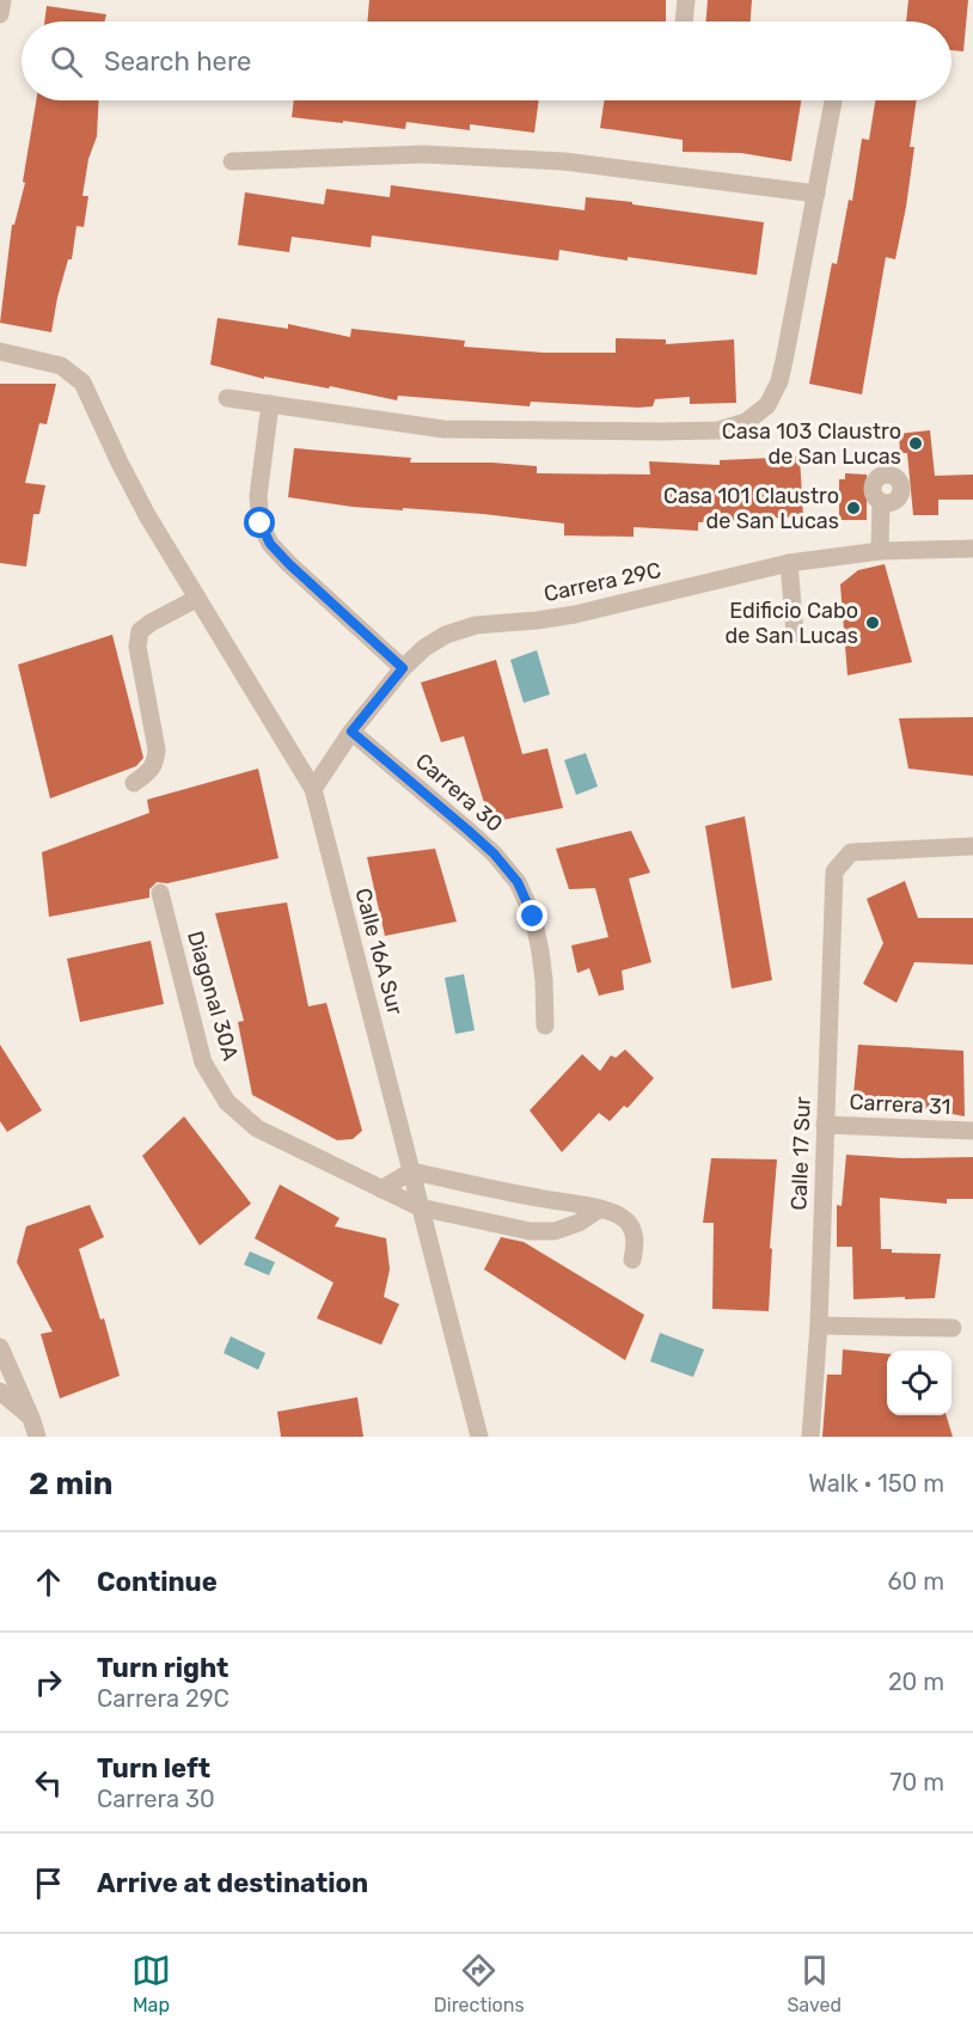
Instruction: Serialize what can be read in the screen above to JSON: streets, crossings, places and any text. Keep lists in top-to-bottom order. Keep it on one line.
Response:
{"streets":{"street":["Carrera 29C","Carrera 30","Calle 16A Sur","Diagonal 30A","Carrera 31","Calle 17 Sur"]},"crossings":[["Carrera 29C","Carrera 30"],["Carrera 29C","Calle 16A Sur"],["Calle 16A Sur","Diagonal 30A"],["Carrera 31","Calle 17 Sur"]],"places":["Casa 103 Claustro de San Lucas","Casa 101 Claustro de San Lucas","Edificio Cabo de San Lucas"],"page":{"search":"Search here","heading":["2 min","Walk · 150 m"],"list":[["Continue","60 m"],["Turn right","Carrera 29C","20 m"],["Turn left","Carrera 30","70 m"],"Arrive at destination"],"nav":["Map","Directions","Saved"]}}
